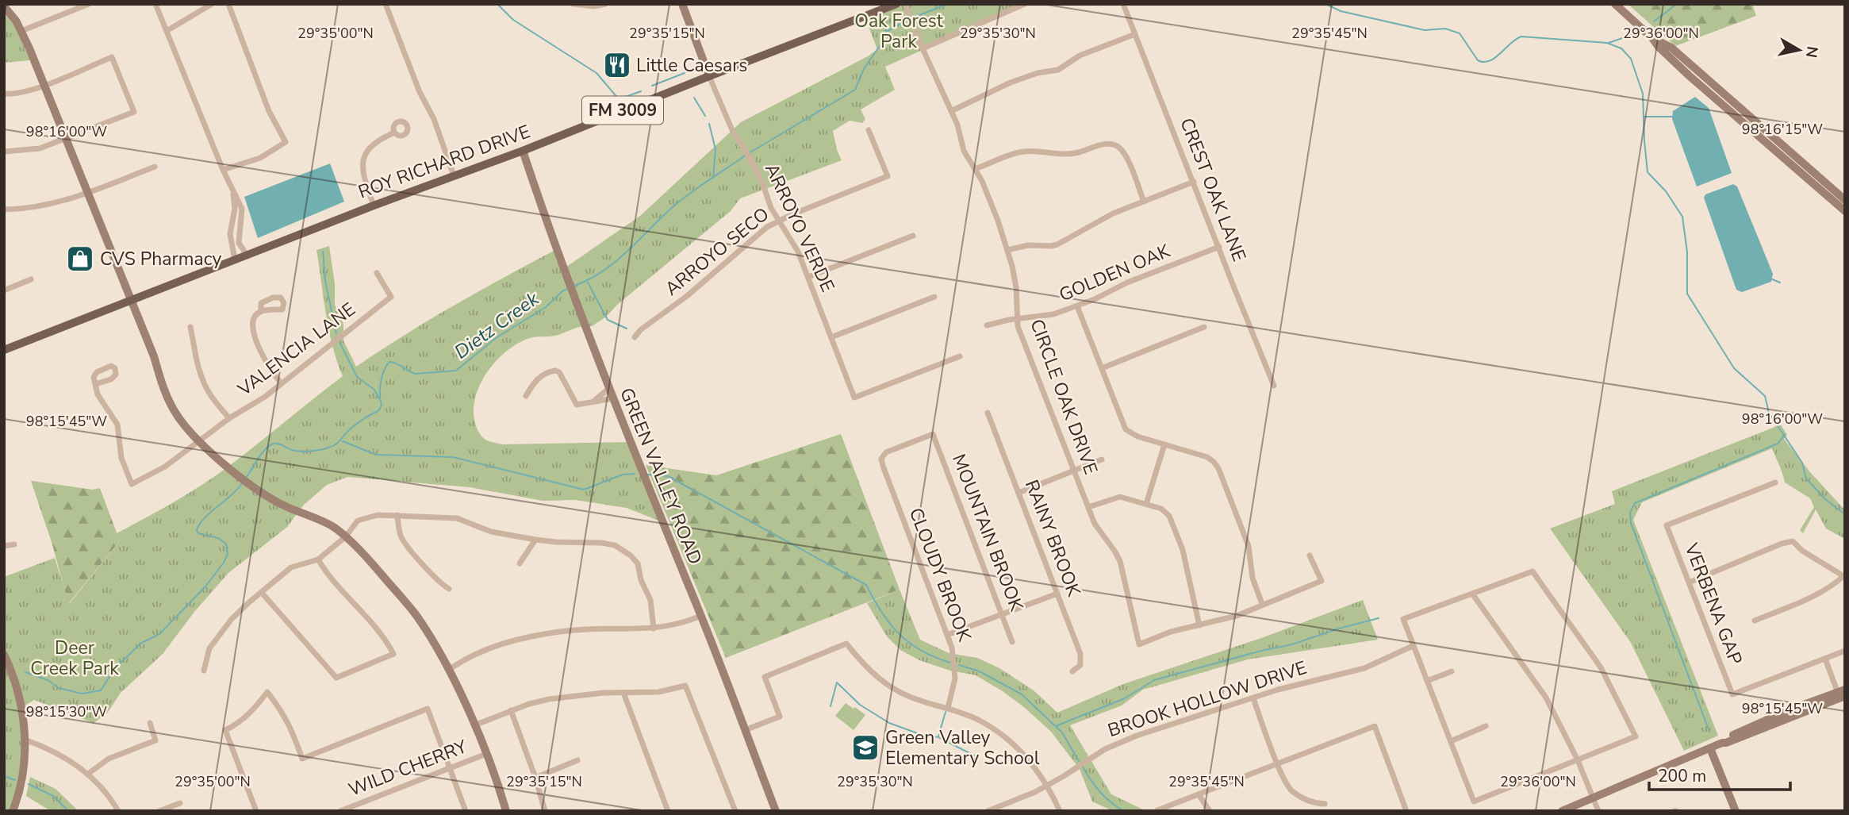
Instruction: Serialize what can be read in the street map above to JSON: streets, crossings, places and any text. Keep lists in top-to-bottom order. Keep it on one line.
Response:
{"streets":{"main road":["FM 3009","ROY RICHARD DRIVE"],"street":["CREST OAK LANE","ARROYO VERDE","ARROYO SECO","GOLDEN OAK","VALENCIA LANE","CIRCLE OAK DRIVE","GREEN VALLEY ROAD","MOUNTAIN BROOK","RAINY BROOK","CLOUDY BROOK","VERBENA GAP","BROOK HOLLOW DRIVE","WILD CHERRY"]},"crossings":[["ROY RICHARD DRIVE","ARROYO VERDE"],["ROY RICHARD DRIVE","GREEN VALLEY ROAD"],["CREST OAK LANE","GOLDEN OAK"],["ARROYO VERDE","ARROYO SECO"],["GOLDEN OAK","CIRCLE OAK DRIVE"],["MOUNTAIN BROOK","CLOUDY BROOK"]],"water":["Dietz Creek"],"parks":["Oak Forest Park","Deer Creek Park"],"places":{"restaurant":["Little Caesars"],"shop":["CVS Pharmacy"],"school or university":["Green Valley Elementary School"]},"scale_bar":"200 m","north":"right","coordinates":["29°35'00\"N","29°35'15\"N","29°35'30\"N","29°35'45\"N","29°36'00\"N","98°16'15\"W","98°16'00\"W","98°15'45\"W","98°15'30\"W"]}
